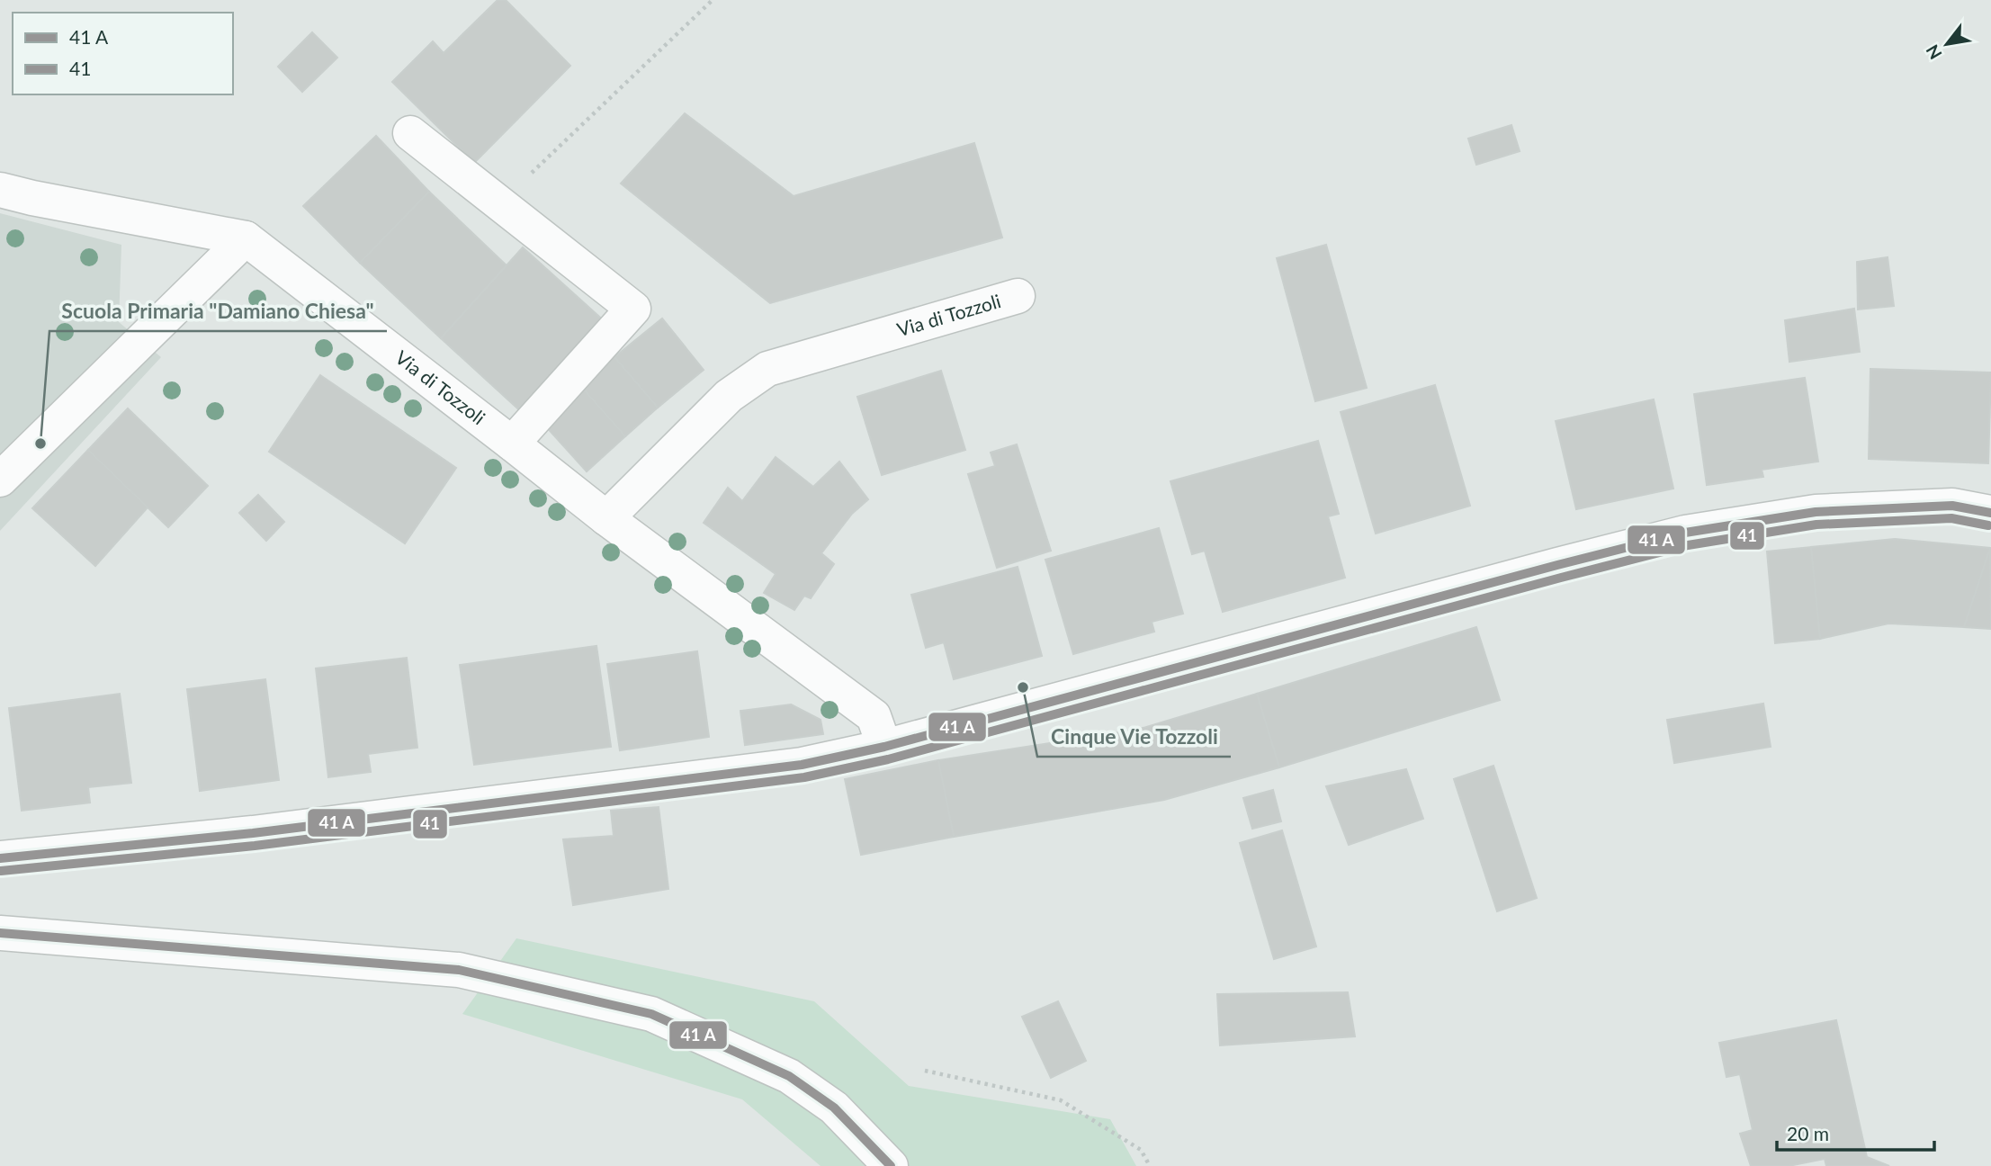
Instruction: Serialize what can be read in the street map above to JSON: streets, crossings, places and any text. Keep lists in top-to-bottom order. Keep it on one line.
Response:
{"streets":{"street":["Via di Tozzoli"]},"places":["Scuola Primaria \"Damiano Chiesa\"","Cinque Vie Tozzoli"],"lines":["transit line 41"],"legend":["41 A","41"],"scale_bar":"20 m","north":"bottom left"}
